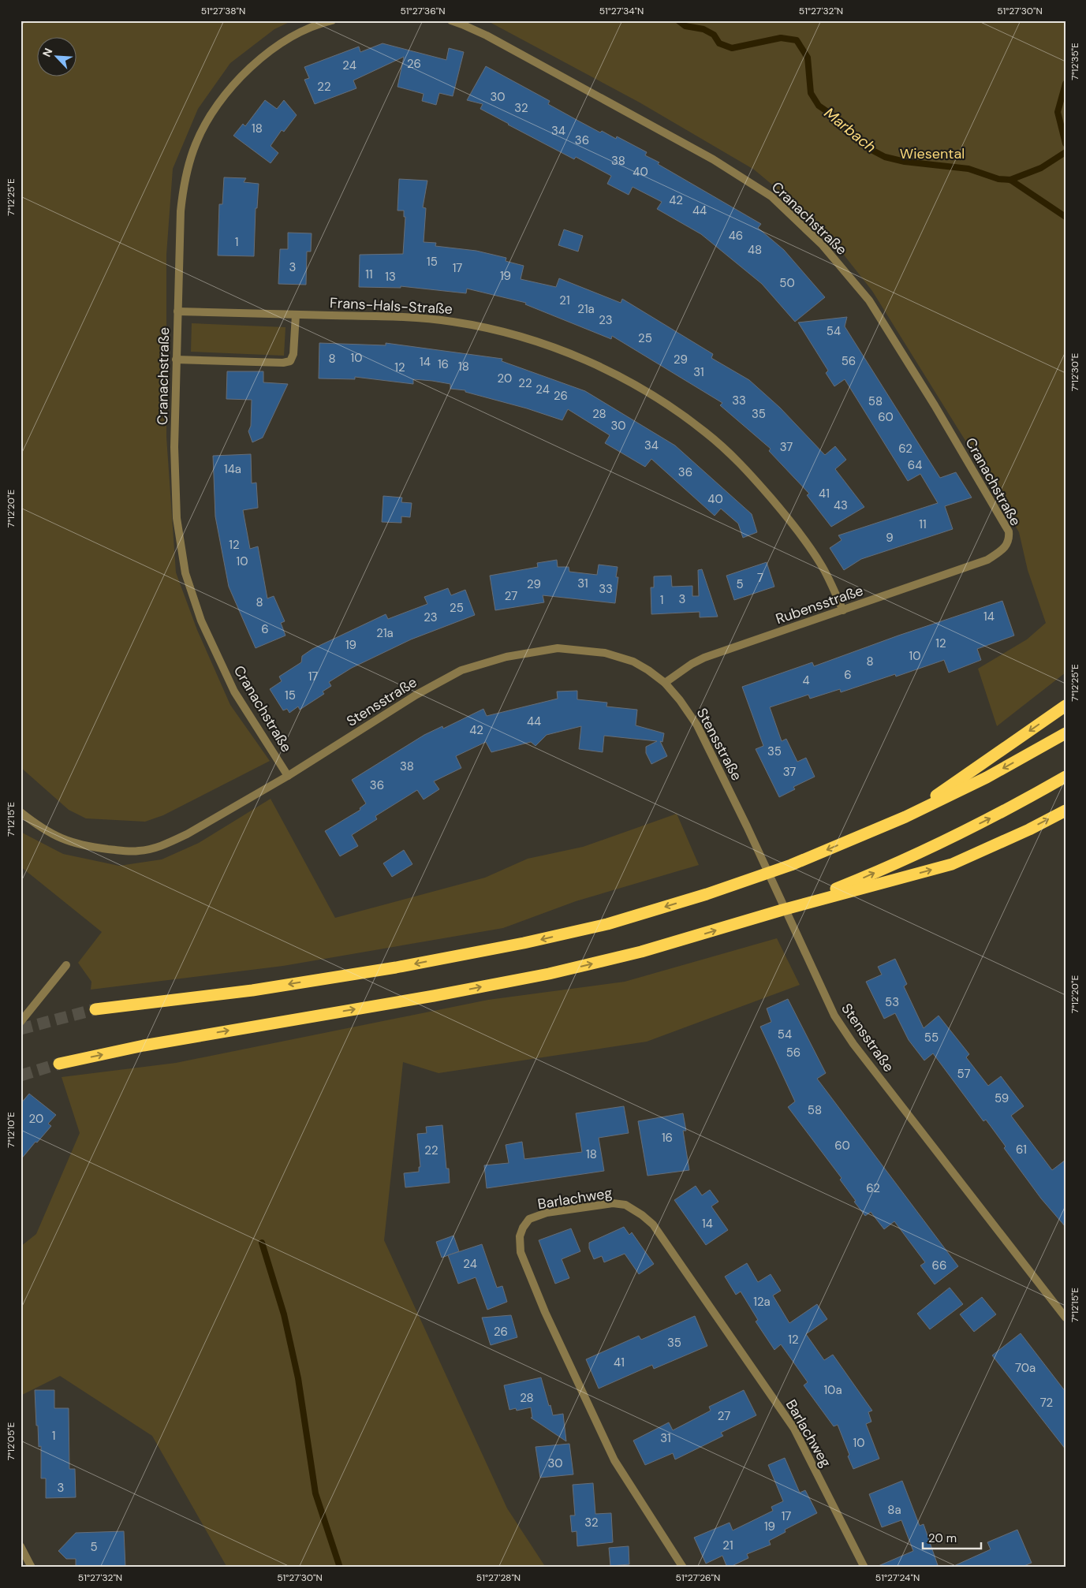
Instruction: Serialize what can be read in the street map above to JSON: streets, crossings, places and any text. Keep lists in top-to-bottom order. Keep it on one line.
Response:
{"streets":{"street":["Cranachstraße","Frans-Hals-Straße","Rubensstraße","Stensstraße","Barlachweg"]},"crossings":[["Cranachstraße","Frans-Hals-Straße"],["Cranachstraße","Rubensstraße"],["Cranachstraße","Stensstraße"],["Frans-Hals-Straße","Rubensstraße"],["Rubensstraße","Stensstraße"]],"water":["Marbach"],"parks":["Wiesental"],"house_numbers":["26","24","22","30","32","18","34","36","38","40","42","44","46","1","48","15","3","17","11","19","13","50","21","21a","23","54","25","10","8","29","56","14","16","18","12","31","20","22","24","26","33","58","28","35","60","30","34","37","62","64","14a","36","41","40","43","11","9","12","10","7","31","29","5","33","27","3","1","8","25","14","23","6","21a","12","19","10","8","6","17","4","15","44","42","35","38","37","36","53","54","55","56","57","59","58","20","16","60","61","22","18","62","14","24","66","12a","26","12","35","41","70a","10a","28","72","27","1","31","10","30","3","8a","17","32","19","21","5"],"scale_bar":"20 m","north":"top left","coordinates":["51°27'38\"N","51°27'36\"N","51°27'34\"N","51°27'32\"N","51°27'30\"N","7°12'35\"E","7°12'25\"E","7°12'30\"E","7°12'20\"E","7°12'15\"E","7°12'10\"E","7°12'05\"E","51°27'28\"N","51°27'26\"N","51°27'24\"N"]}
